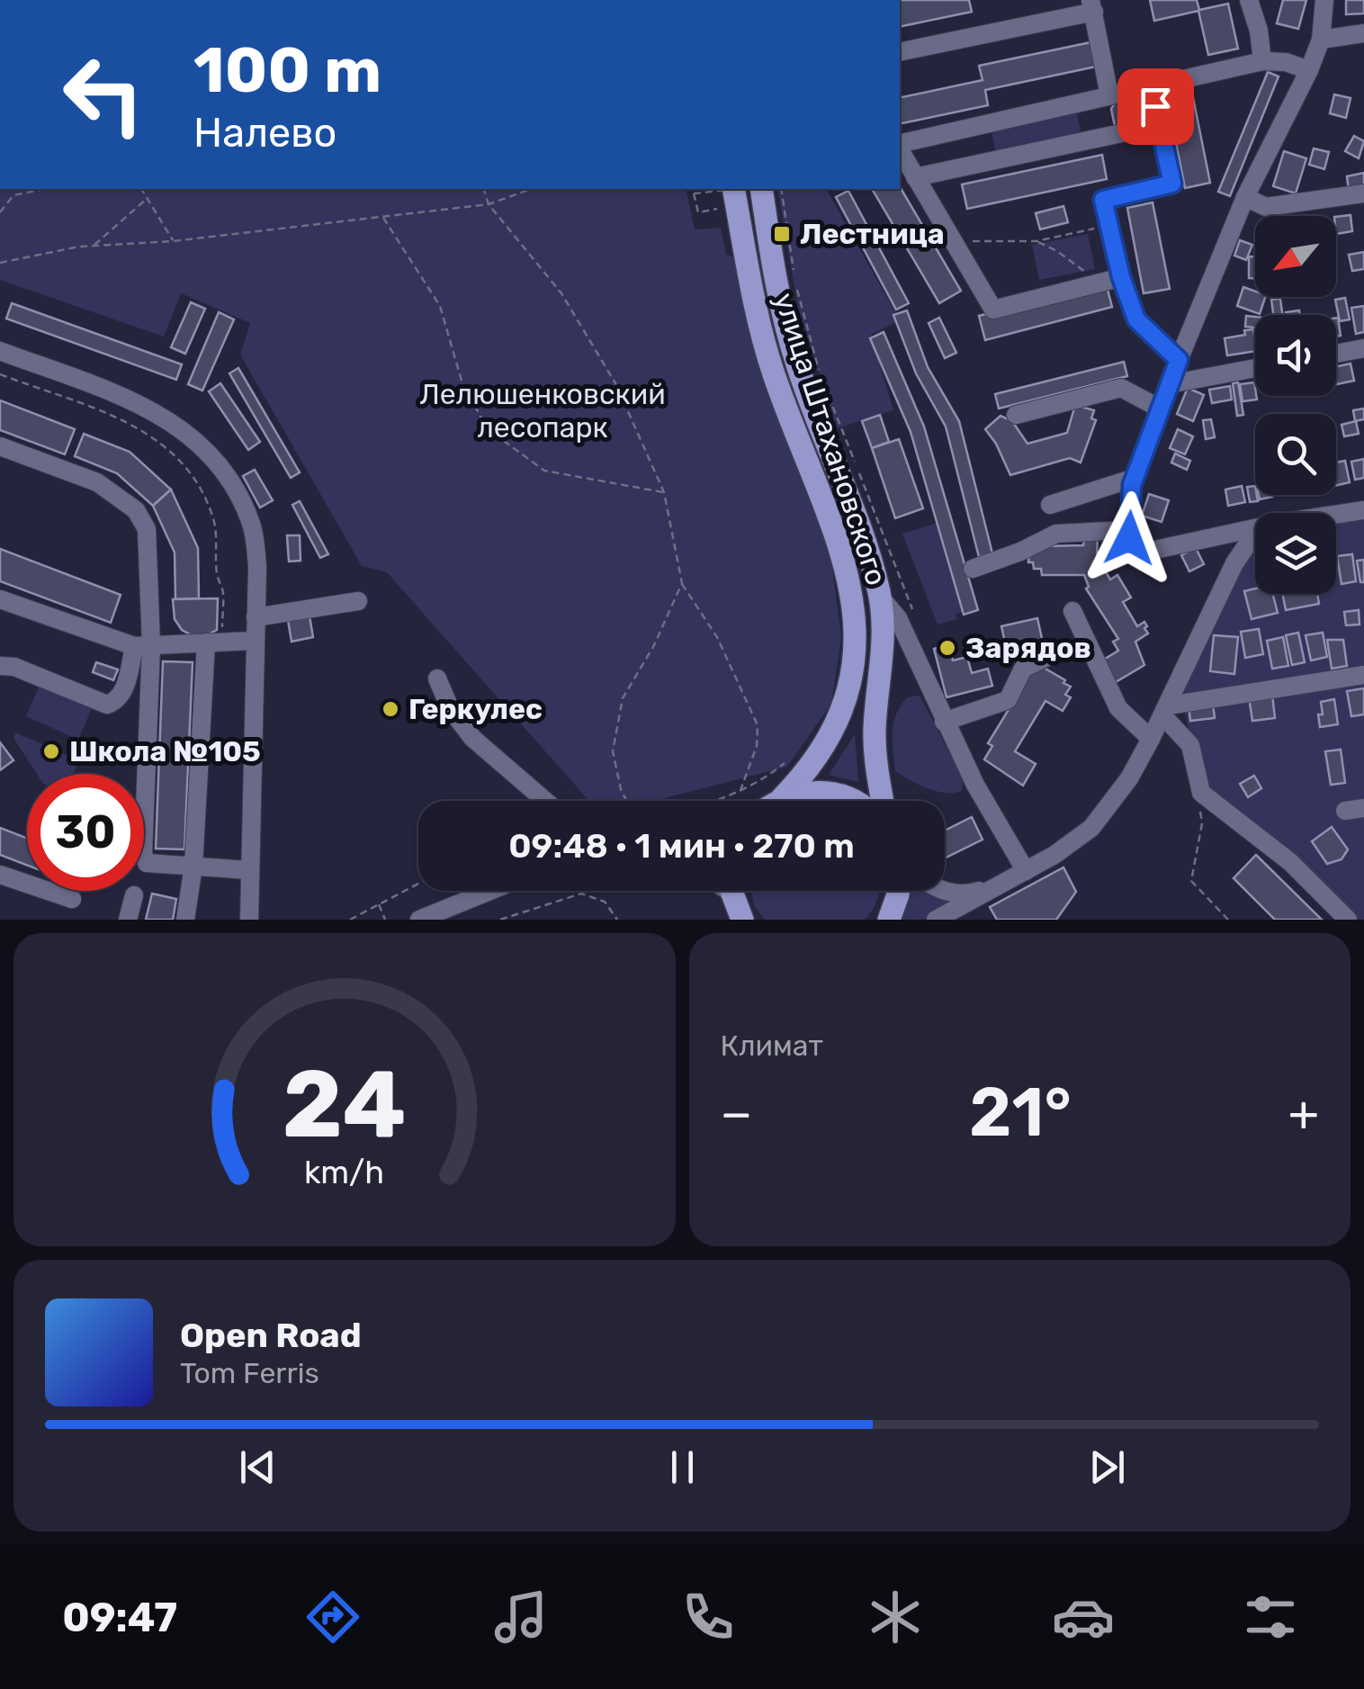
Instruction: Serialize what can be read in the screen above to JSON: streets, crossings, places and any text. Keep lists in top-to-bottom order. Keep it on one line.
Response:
{"streets":{"main road":["улица Штахановского"]},"parks":["Лелюшенковский лесопарк"],"places":{"transit":["Лестница"],"other":["Зарядов","Геркулес","Школа №105"]},"north":"bottom left","page":{"turn":["100 m","Налево"],"limit":"30","trip":"09:48 · 1 мин · 270 m","tile":"Климат","heat":["−","21°","+"],"song":["Open Road","Tom Ferris"],"tabs":"09:47","gauge":["24","km/h"]}}
